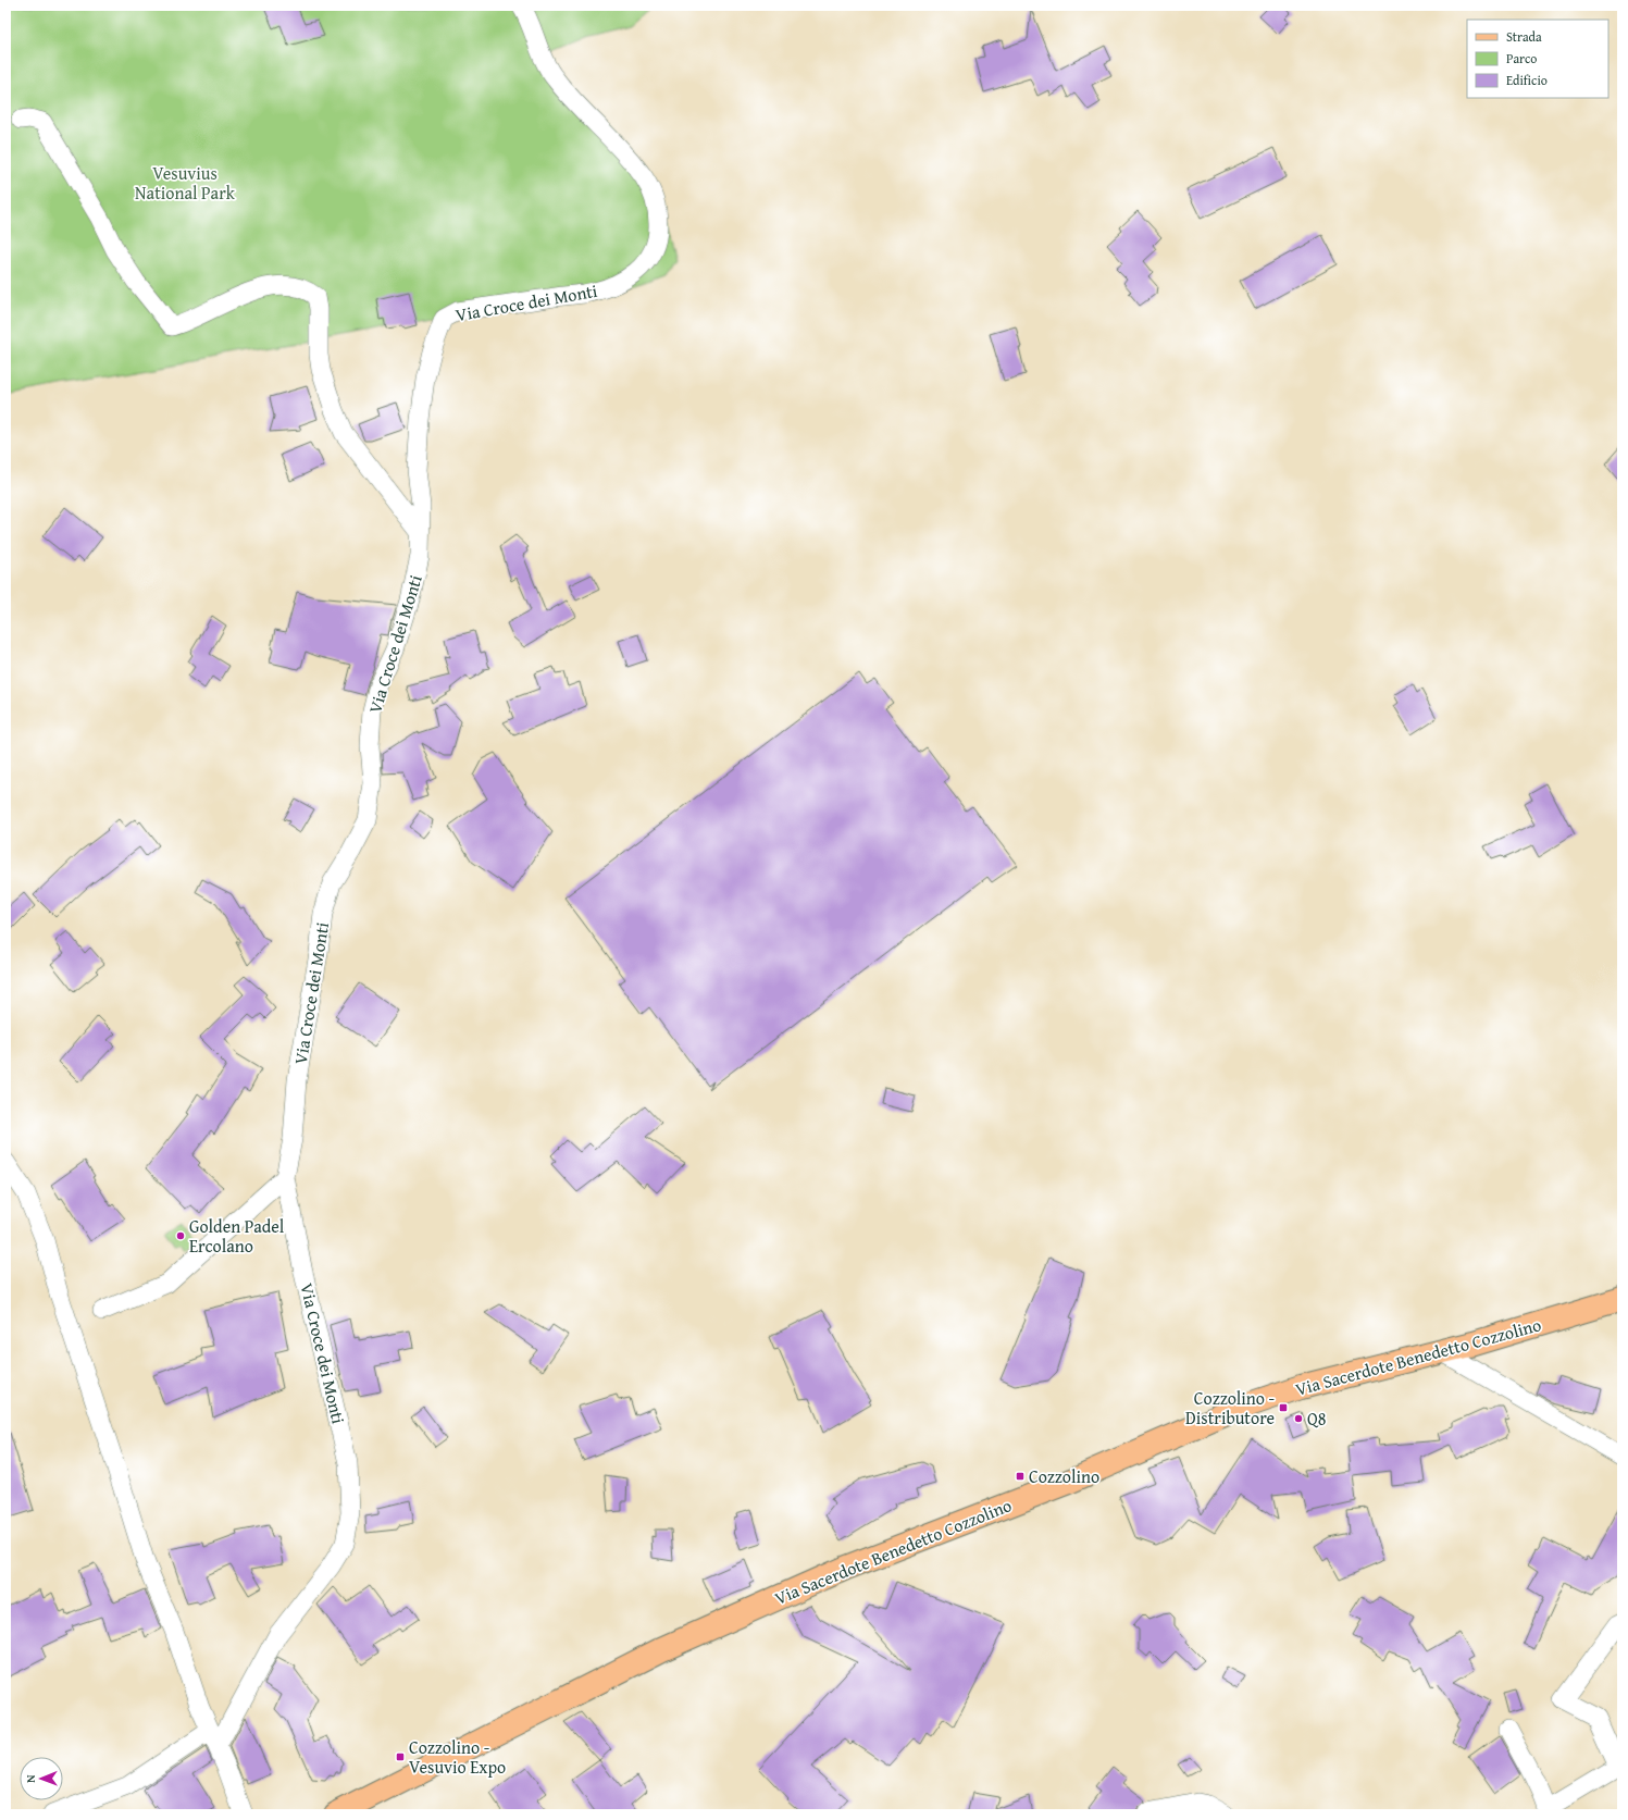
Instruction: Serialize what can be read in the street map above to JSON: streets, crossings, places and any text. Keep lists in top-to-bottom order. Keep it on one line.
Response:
{"streets":{"main road":["Via Sacerdote Benedetto Cozzolino"],"street":["Via Croce dei Monti"]},"parks":["Vesuvius National Park"],"places":{"other":["Golden Padel Ercolano","Q8"],"transit":["Cozzolino - Distributore","Cozzolino","Cozzolino - Vesuvio Expo"]},"legend":["Strada","Parco","Edificio"],"north":"left"}
